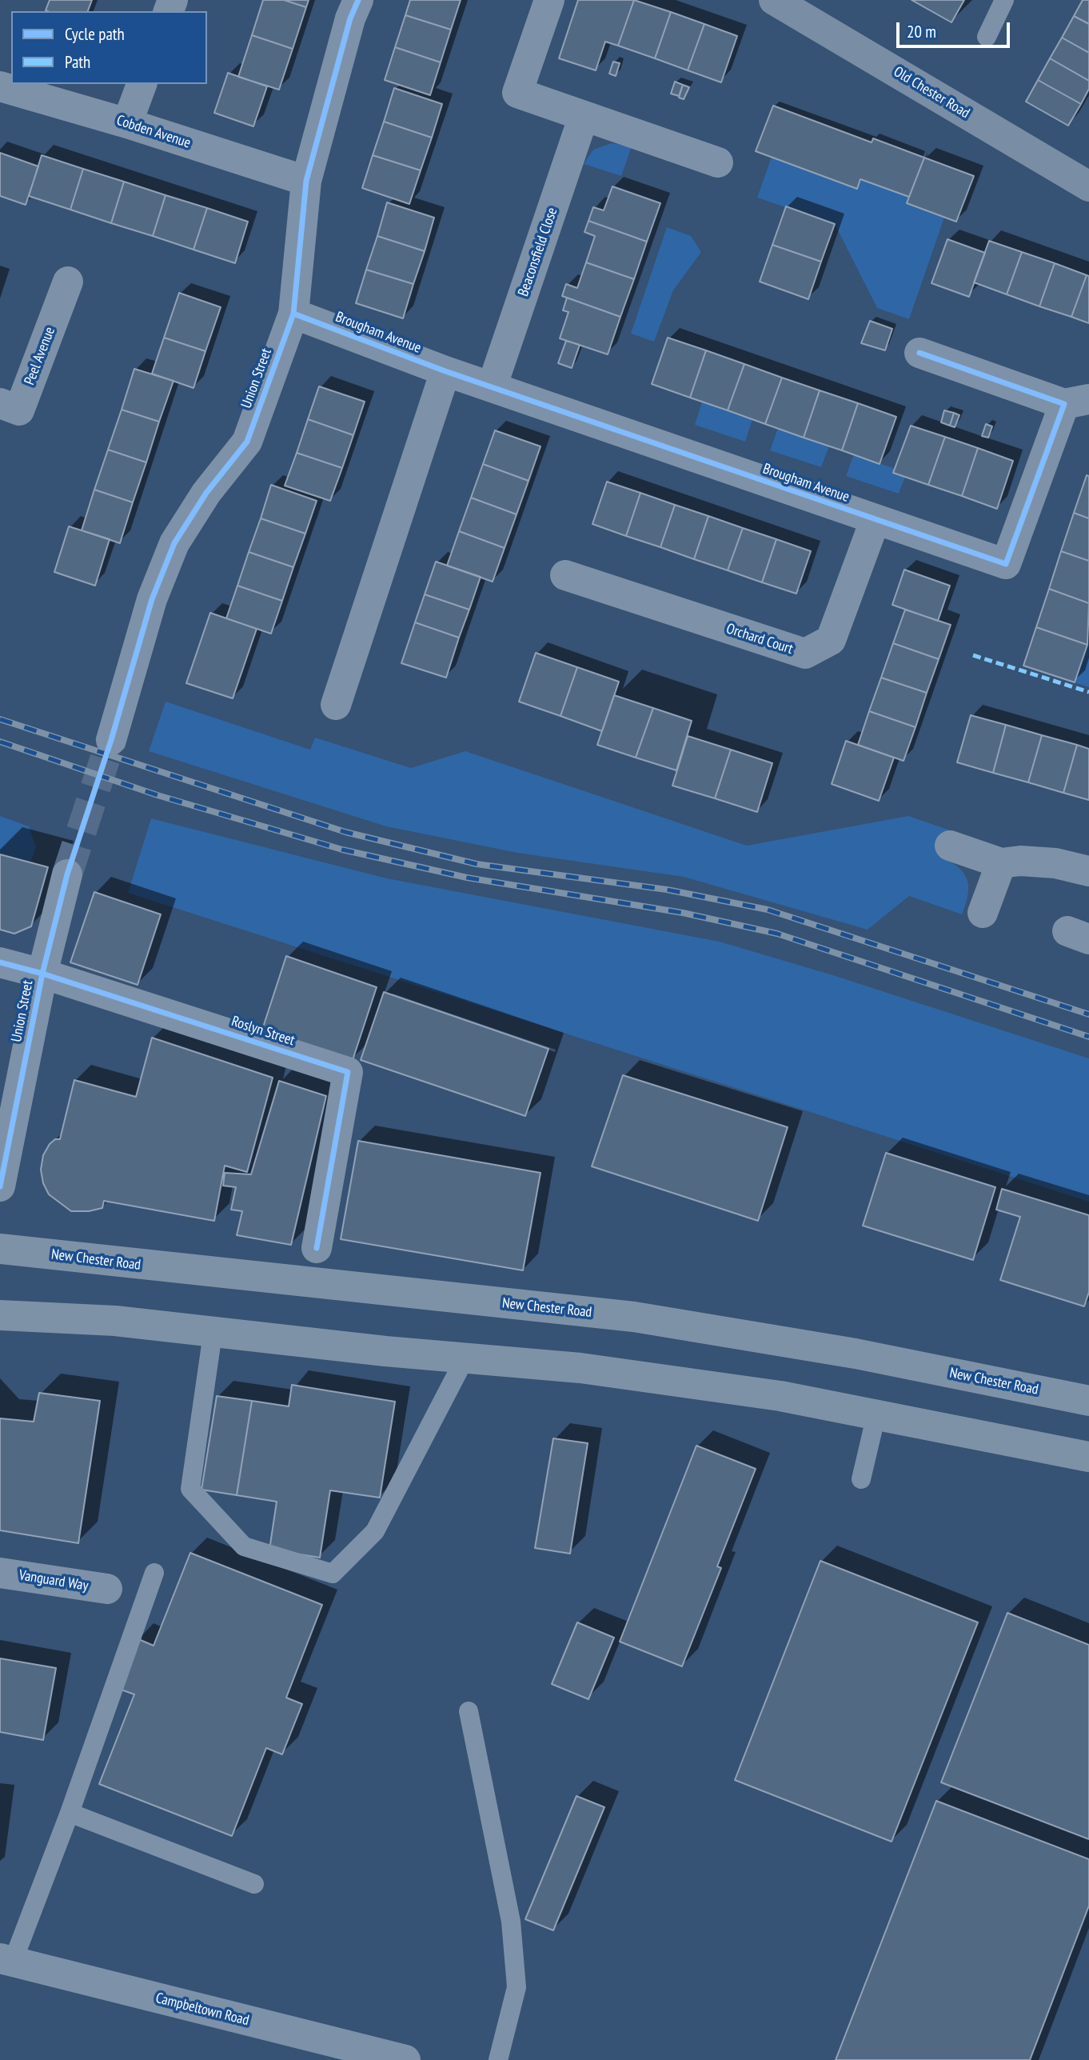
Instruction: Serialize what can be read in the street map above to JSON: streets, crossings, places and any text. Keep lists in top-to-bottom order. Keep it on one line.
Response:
{"streets":{"highway":["New Chester Road"],"main road":["Old Chester Road"],"street":["Cobden Avenue","Beaconsfield Close","Brougham Avenue","Peel Avenue","Union Street","Orchard Court","Roslyn Street","Vanguard Way","Campbeltown Road"]},"crossings":[["Cobden Avenue","Union Street"],["Beaconsfield Close","Brougham Avenue"],["Brougham Avenue","Union Street"],["Brougham Avenue","Orchard Court"],["Union Street","Roslyn Street"]],"legend":["Cycle path","Path"],"scale_bar":"20 m"}
